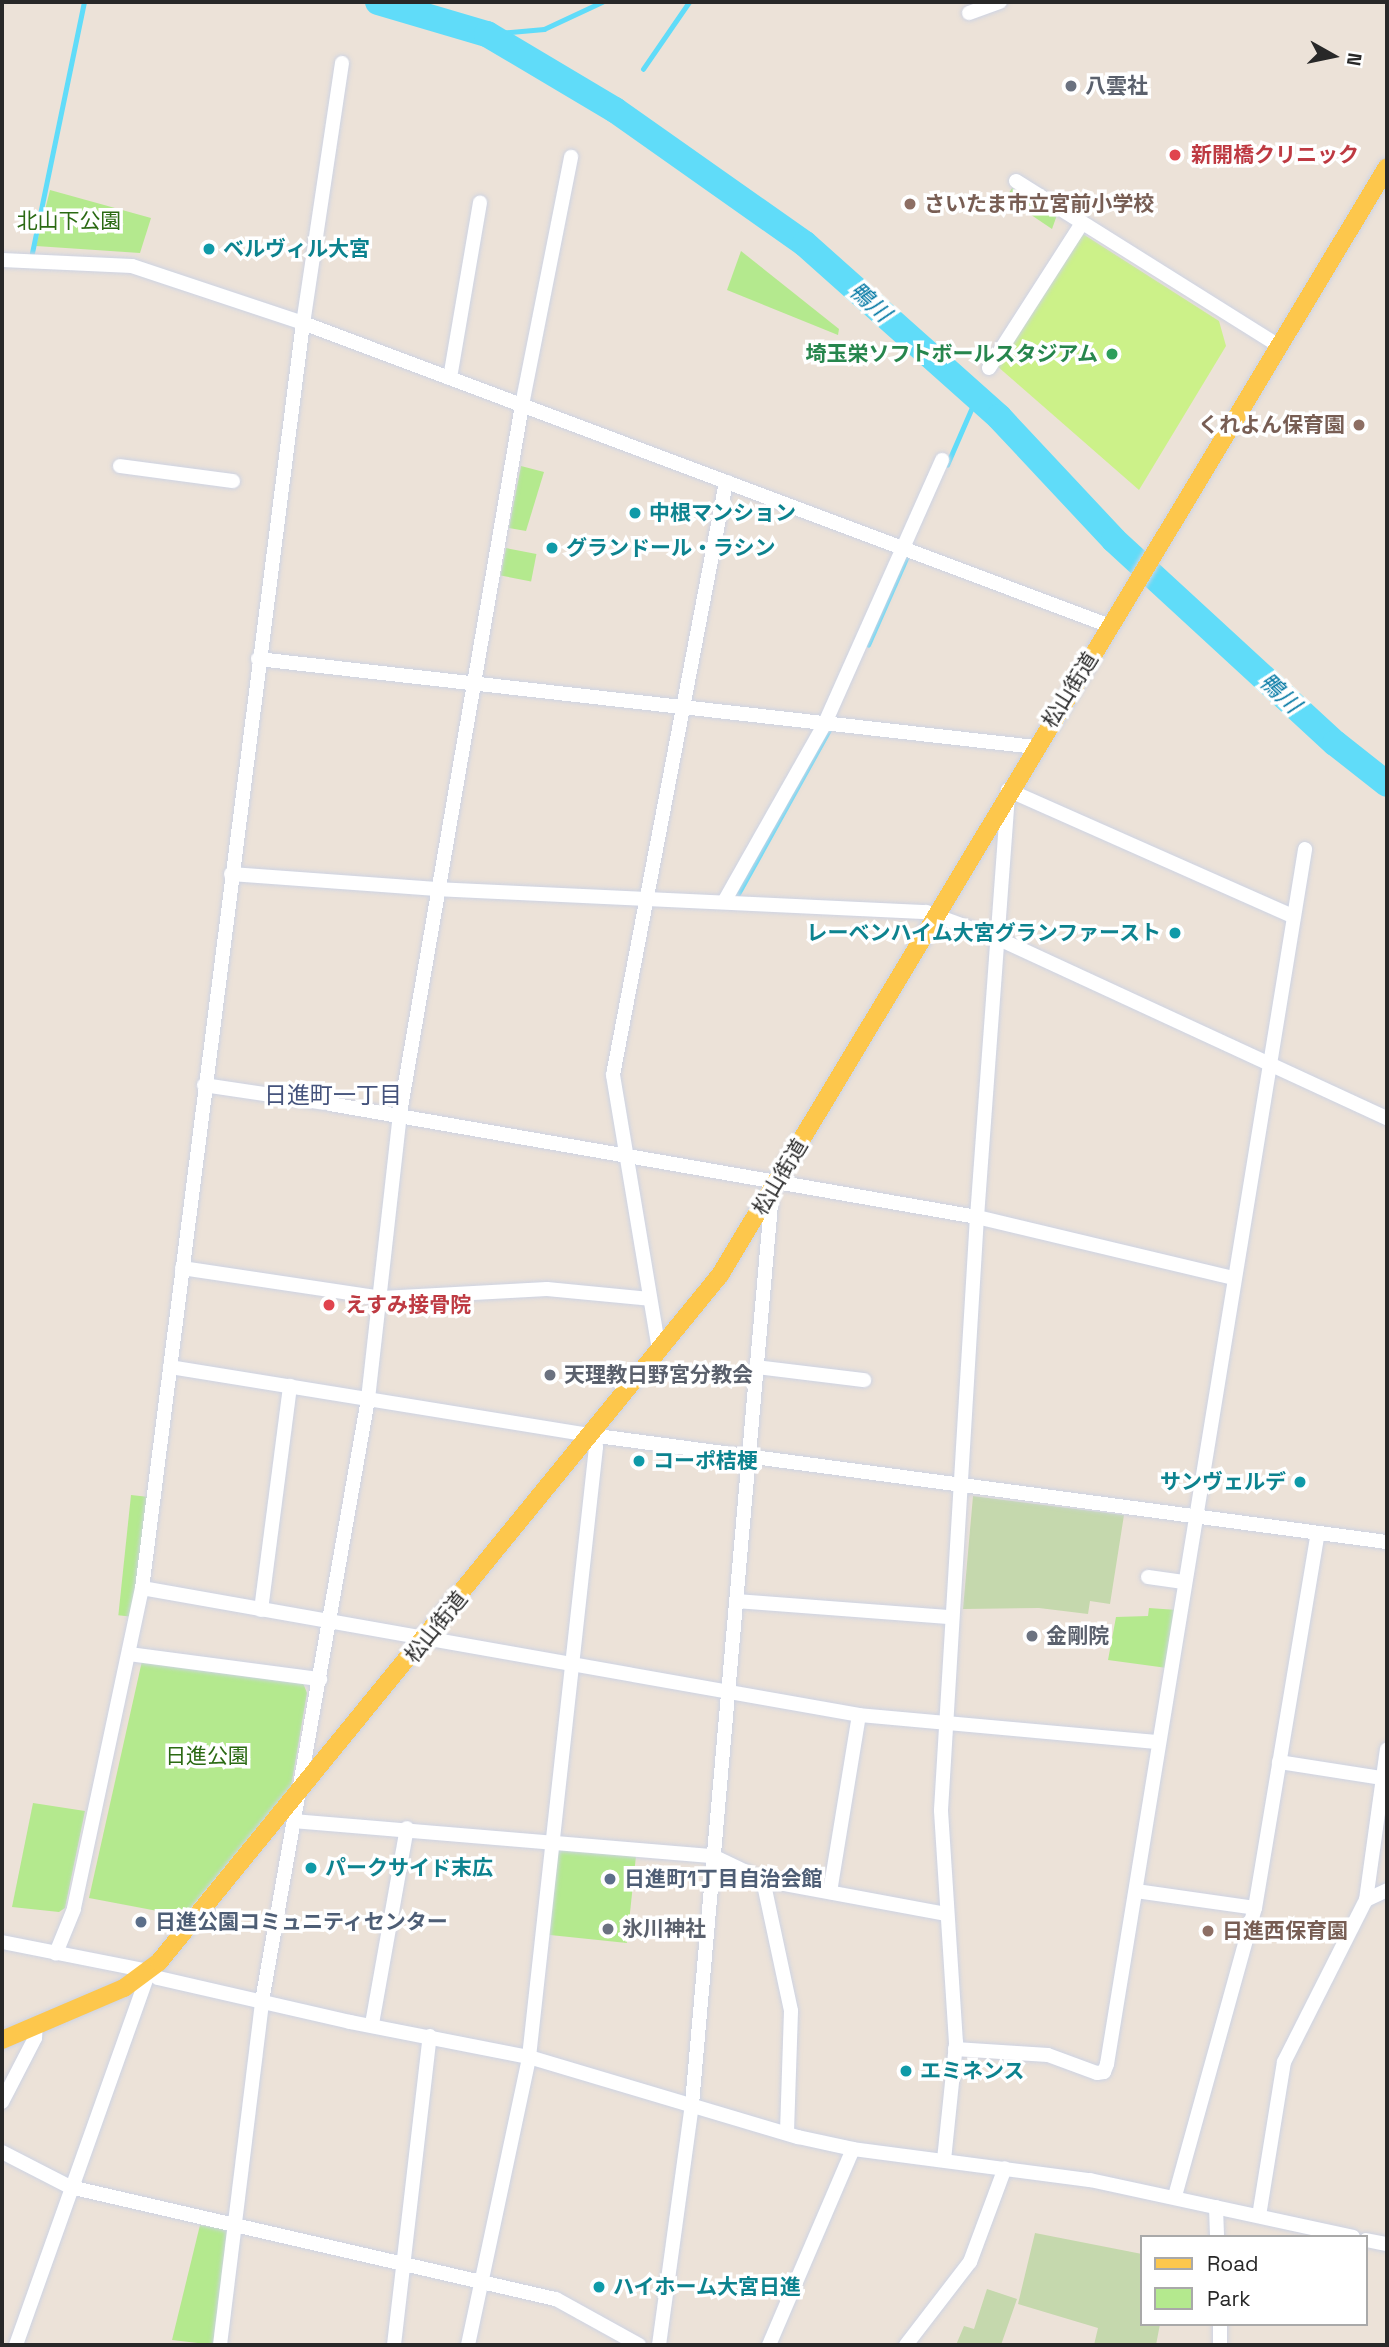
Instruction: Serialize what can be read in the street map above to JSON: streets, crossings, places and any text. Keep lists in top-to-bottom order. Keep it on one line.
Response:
{"streets":{"main road":["松山街道"]},"districts":["日進町一丁目"],"water":["鴨川"],"parks":["北山下公園","日進公園"],"places":["八雲社","新開橋クリニック","さいたま市立宮前小学校","ベルヴィル大宮","埼玉栄ソフトボールスタジアム","くれよん保育園","中根マンション","グランドール・ラシン","レーベンハイム大宮グランファースト","えすみ接骨院","天理教日野宮分教会","コーポ桔梗","サンヴェルデ","金剛院","パークサイド末広","日進町1丁目自治会館","日進公園コミュニティセンター","氷川神社","日進西保育園","エミネンス","ハイホーム大宮日進"],"legend":["Road","Park"],"north":"right"}
